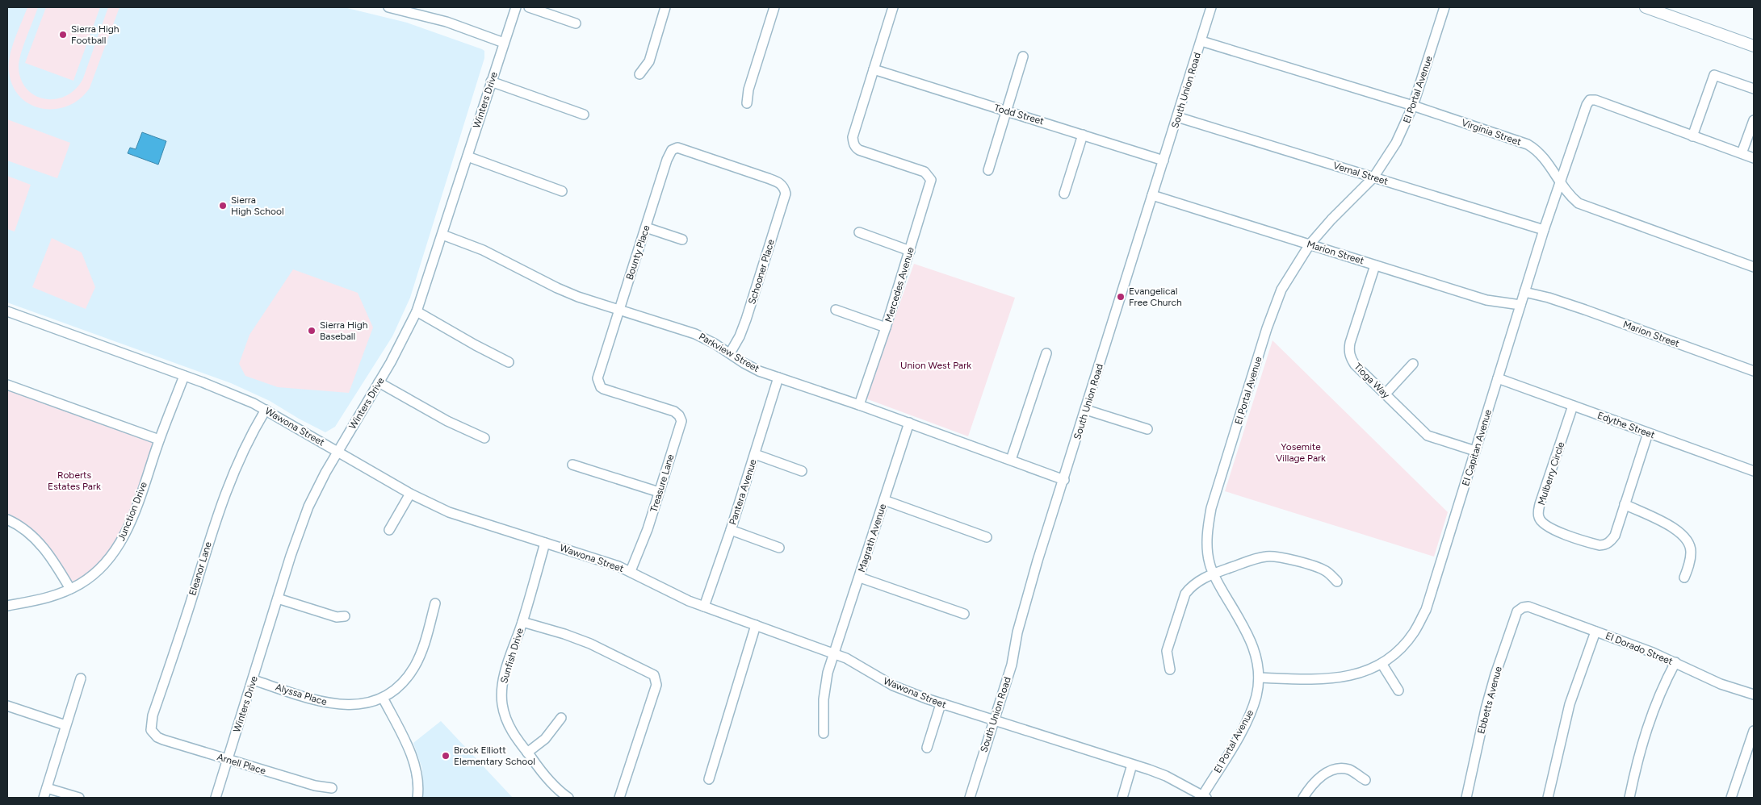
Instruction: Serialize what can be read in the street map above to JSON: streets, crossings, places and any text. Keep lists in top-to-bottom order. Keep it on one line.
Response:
{"streets":{"street":["El Portal Avenue","South Union Road","Winters Drive","Todd Street","Virginia Street","Vernal Street","Bounty Place","Marion Street","Schooner Place","Mercedes Avenue","Parkview Street","Tioga Way","Edythe Street","Wawona Street","El Capitan Avenue","Mulberry Circle","Treasure Lane","Pantera Avenue","Junction Drive","Magrath Avenue","Eleanor Lane","El Dorado Street","Sunfish Drive","Alyssa Place","Ebbetts Avenue","Arnell Place"]},"crossings":[["El Portal Avenue","Virginia Street"],["El Portal Avenue","Vernal Street"],["El Portal Avenue","Marion Street"],["El Portal Avenue","Wawona Street"],["El Portal Avenue","El Capitan Avenue"],["South Union Road","Todd Street"],["South Union Road","Virginia Street"],["South Union Road","Vernal Street"],["South Union Road","Marion Street"],["South Union Road","Parkview Street"],["South Union Road","Wawona Street"],["Winters Drive","Parkview Street"],["Winters Drive","Wawona Street"],["Winters Drive","Alyssa Place"],["Winters Drive","Arnell Place"],["Todd Street","Mercedes Avenue"],["Virginia Street","El Capitan Avenue"],["Vernal Street","El Capitan Avenue"],["Bounty Place","Schooner Place"],["Bounty Place","Parkview Street"],["Bounty Place","Treasure Lane"],["Marion Street","Tioga Way"],["Marion Street","El Capitan Avenue"],["Schooner Place","Parkview Street"],["Mercedes Avenue","Parkview Street"],["Parkview Street","Pantera Avenue"],["Parkview Street","Magrath Avenue"],["Tioga Way","El Capitan Avenue"],["Edythe Street","El Capitan Avenue"],["Edythe Street","Mulberry Circle"],["Wawona Street","Treasure Lane"],["Wawona Street","Pantera Avenue"],["Wawona Street","Junction Drive"],["Wawona Street","Magrath Avenue"],["Wawona Street","Eleanor Lane"],["Wawona Street","Sunfish Drive"],["Eleanor Lane","Arnell Place"],["El Dorado Street","Ebbetts Avenue"]],"parks":["Union West Park","Yosemite Village Park","Roberts Estates Park"],"places":["Sierra High Football","Sierra High School","Evangelical Free Church","Sierra High Baseball","Brock Elliott Elementary School"]}
